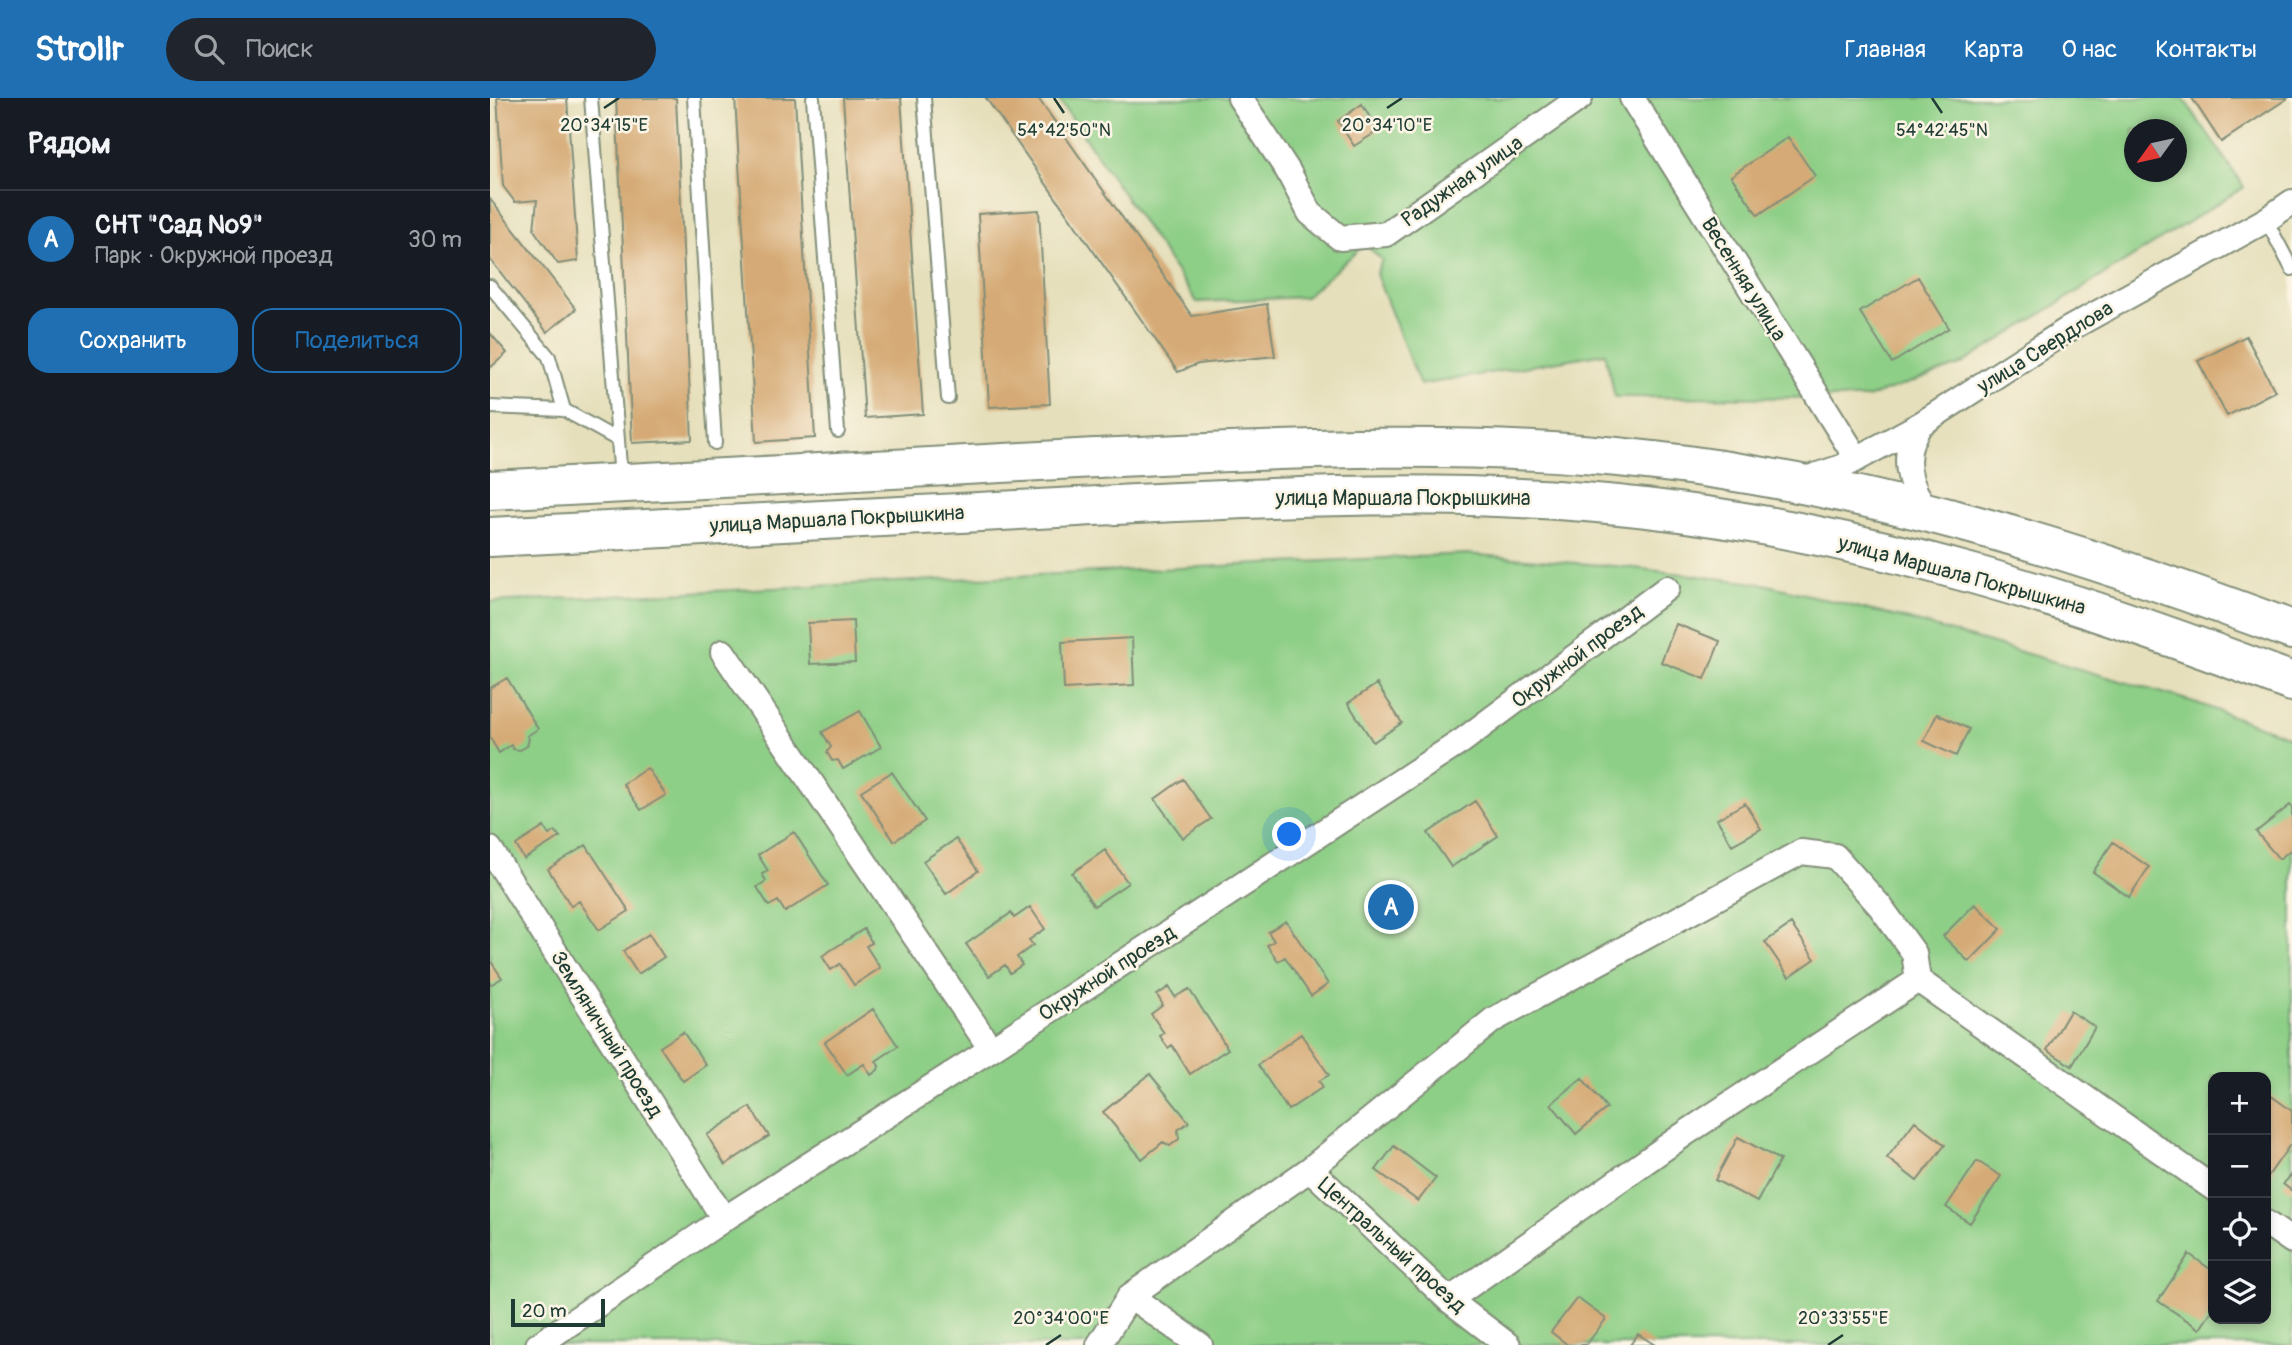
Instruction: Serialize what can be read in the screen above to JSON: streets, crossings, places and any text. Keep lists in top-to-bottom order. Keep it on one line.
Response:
{"streets":{"main road":["улица Маршала Покрышкина"],"street":["Радужная улица","Весенняя улица","улица Свердлова","Окружной проезд","Земляничный проезд","Центральный проезд"]},"crossings":[["Весенняя улица","улица Свердлова"],["Окружной проезд","Земляничный проезд"]],"scale_bar":"20 m","north":"bottom left","page":{"header":"Strollr","search":"Поиск","nav":["Главная","Карта","О нас","Контакты"],"heading":"Рядом","list":[{"mark":"A","name":"СНТ \"Сад №9\"","note":"Парк · Окружной проезд","value":"30 m"}],"buttons":["Сохранить","Поделиться"],"pins":"A","map_buttons":["+","−"],"scale":"20 m"},"coordinates":["20°34'15\"E","20°34'10\"E","54°42'50\"N","54°42'45\"N","20°34'00\"E","20°33'55\"E"]}
